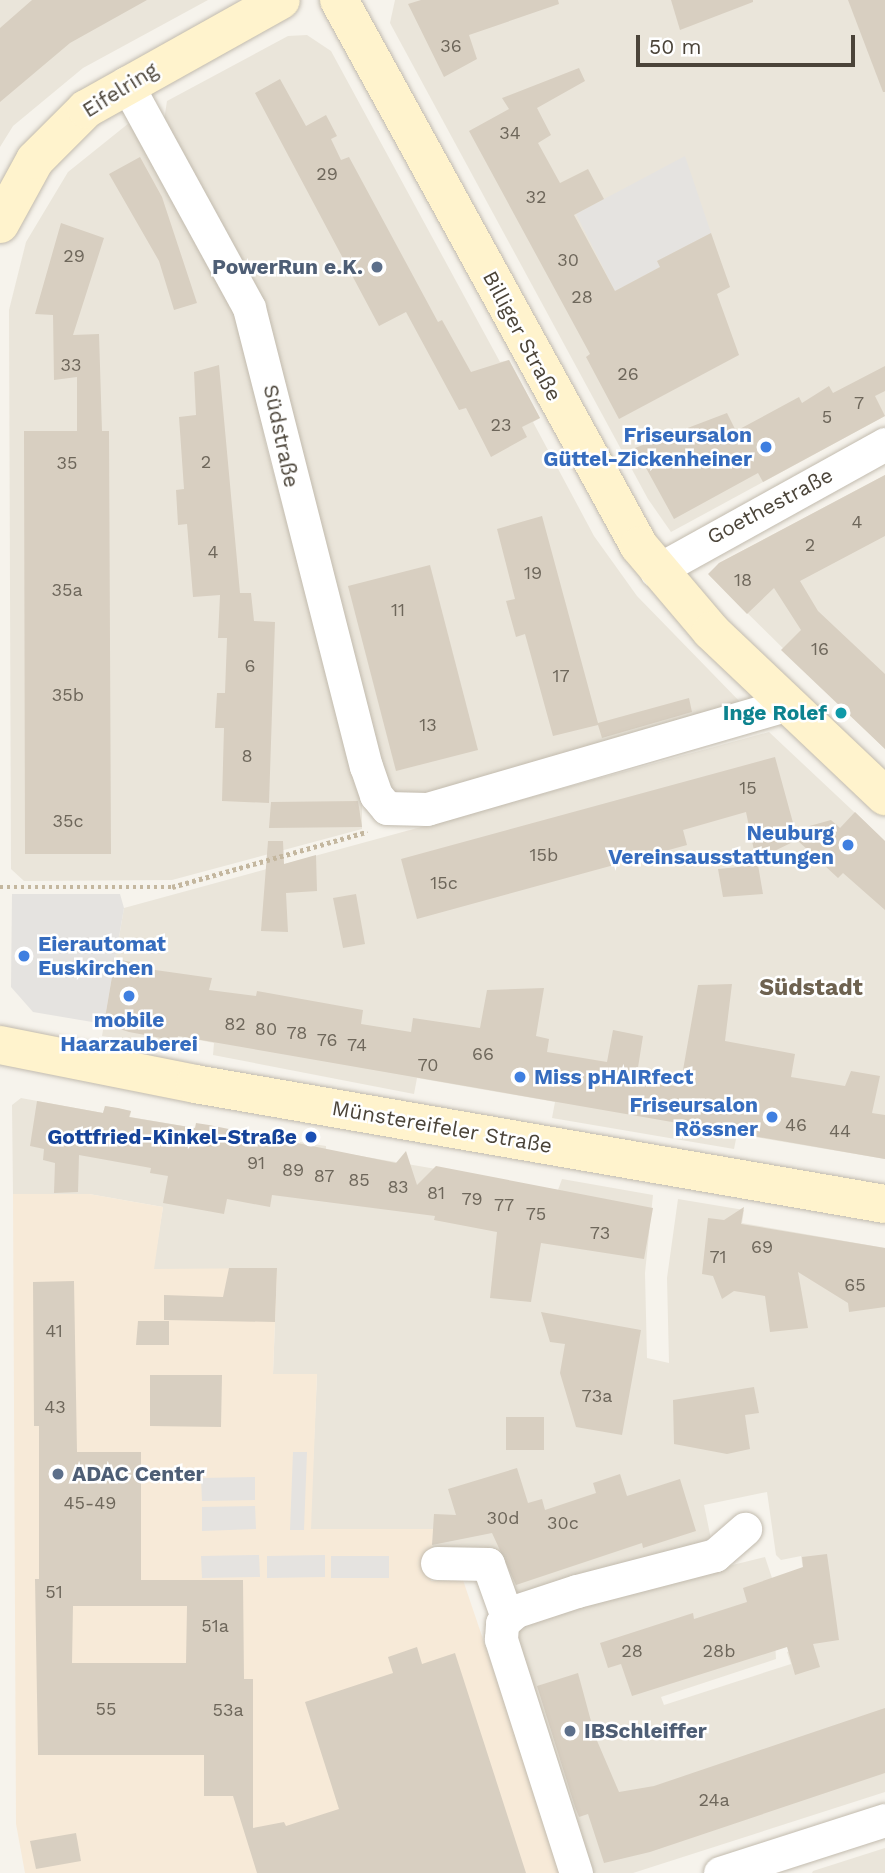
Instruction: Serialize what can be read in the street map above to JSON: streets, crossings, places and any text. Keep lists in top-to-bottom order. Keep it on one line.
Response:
{"streets":{"street":["Eifelring","Billiger Straße","Südstraße","Goethestraße","Münstereifeler Straße"]},"crossings":[["Eifelring","Südstraße"],["Billiger Straße","Goethestraße"]],"districts":["Südstadt"],"places":["PowerRun e.K.","Friseursalon Güttel-Zickenheiner","Inge Rolef","Neuburg Vereinsausstattungen","Eierautomat Euskirchen","mobile Haarzauberei","Miss pHAIRfect","Friseursalon Rössner","Gottfried-Kinkel-Straße","ADAC Center","IBSchleiffer"],"house_numbers":["36","34","29","32","29","30","28","33","26","7","5","23","2","35","4","2","4","19","18","35a","11","16","6","17","35b","13","8","15","35c","15b","15c","82","80","78","76","74","66","70","46","44","91","89","87","85","83","81","79","77","75","73","69","71","65","41","73a","43","45-49","30d","30c","51","51a","28","28b","55","53a","24a"],"scale_bar":"50 m"}
